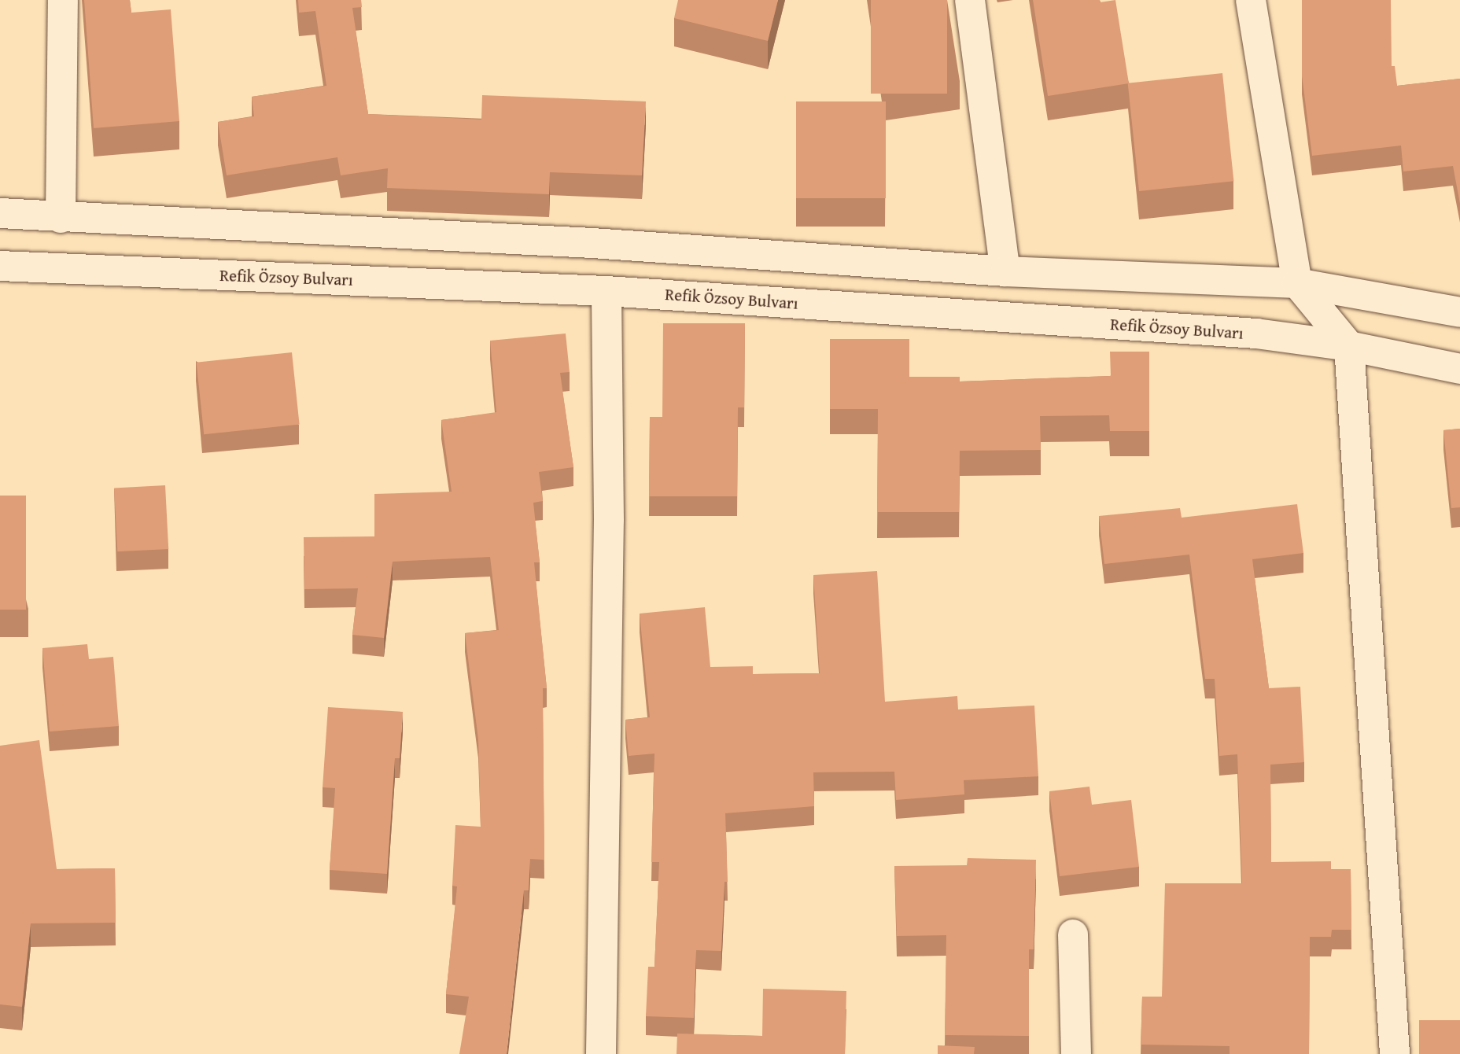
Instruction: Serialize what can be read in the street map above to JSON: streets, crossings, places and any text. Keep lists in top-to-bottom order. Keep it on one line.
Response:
{"streets":{"street":["Refik Özsoy Bulvarı"]}}
